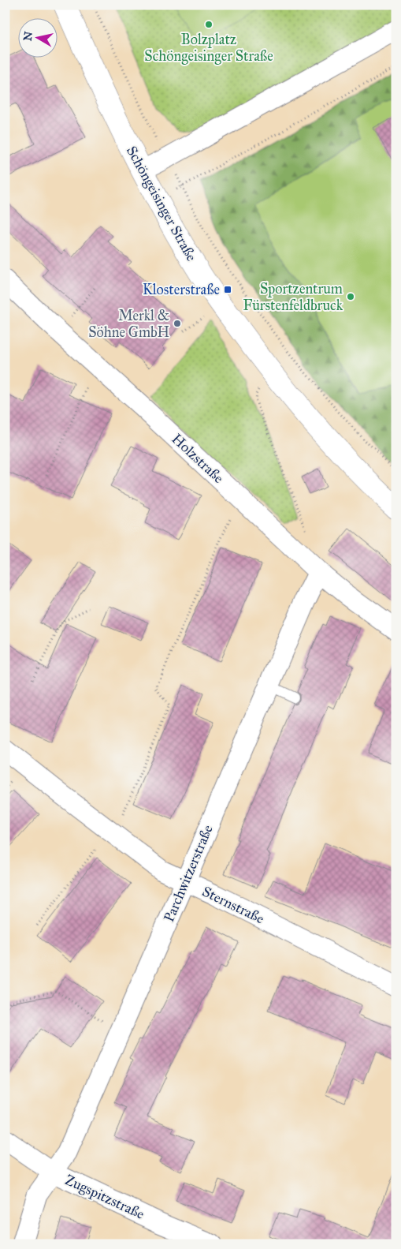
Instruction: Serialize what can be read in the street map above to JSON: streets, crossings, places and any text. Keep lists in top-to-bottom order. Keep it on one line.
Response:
{"streets":{"street":["Schöngeisinger Straße","Holzstraße","Parchwitzerstraße","Sternstraße","Zugspitzstraße"]},"crossings":[["Holzstraße","Parchwitzerstraße"],["Parchwitzerstraße","Sternstraße"],["Parchwitzerstraße","Zugspitzstraße"]],"places":{"other":["Bolzplatz Schöngeisinger Straße","Sportzentrum Fürstenfeldbruck","Merkl & Söhne GmbH"],"transit":["Klosterstraße"]},"north":"left"}
